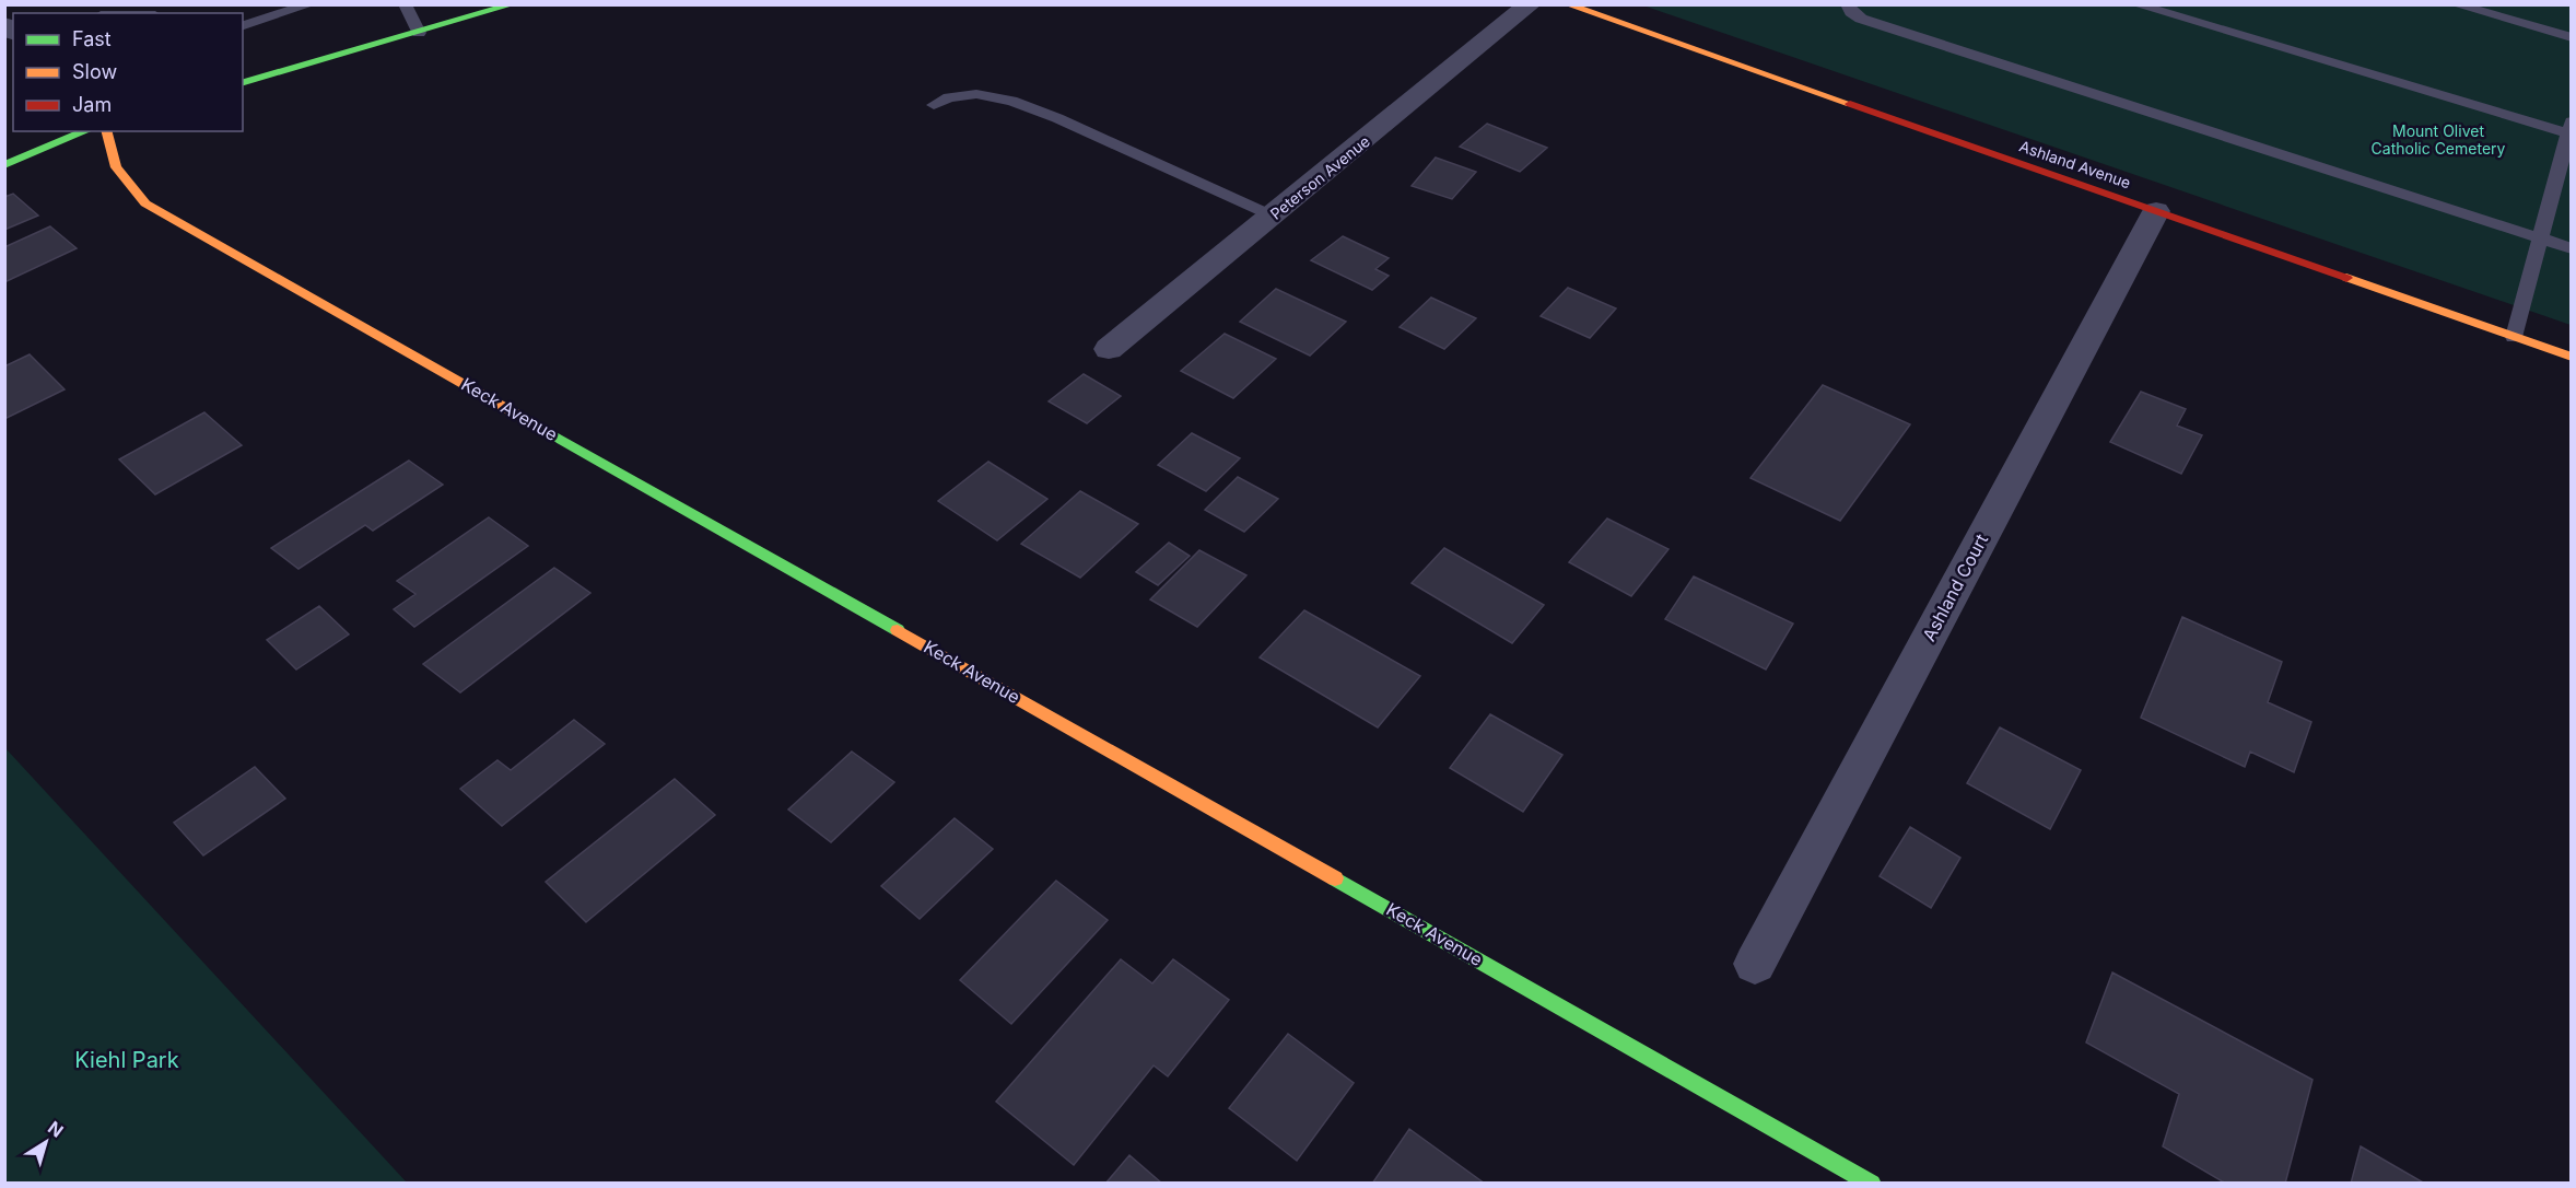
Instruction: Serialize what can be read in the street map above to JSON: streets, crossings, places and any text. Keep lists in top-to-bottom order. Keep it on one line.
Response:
{"streets":{"street":["Ashland Avenue","Peterson Avenue","Keck Avenue","Ashland Court"]},"crossings":[["Ashland Avenue","Ashland Court"]],"parks":["Mount Olivet Catholic Cemetery","Kiehl Park"],"legend":["Fast","Slow","Jam"],"north":"top right"}
